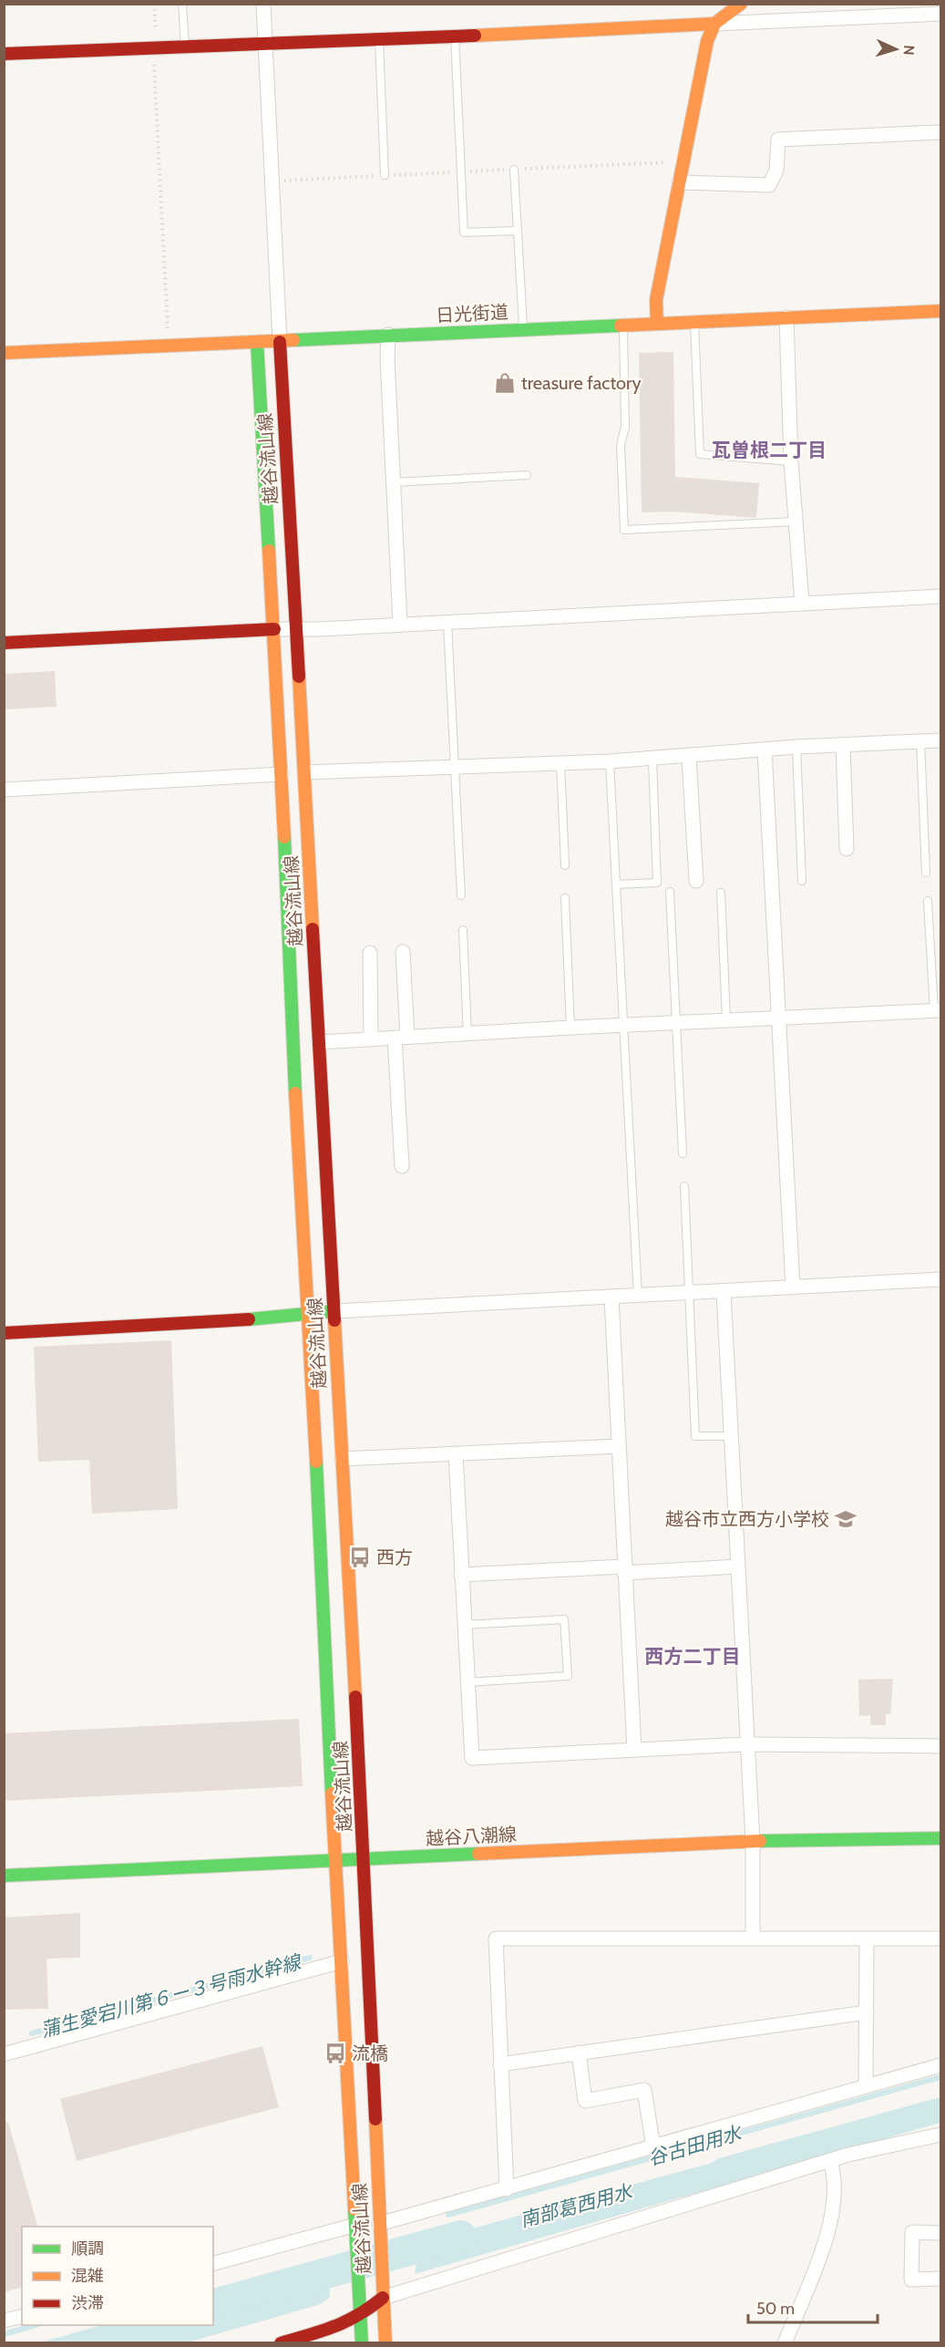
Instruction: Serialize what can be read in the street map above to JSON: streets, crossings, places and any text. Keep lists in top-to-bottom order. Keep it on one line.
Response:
{"streets":{"main road":["日光街道","越谷流山線","越谷八潮線"]},"crossings":[["日光街道","越谷流山線"],["越谷流山線","越谷八潮線"]],"districts":["瓦曽根二丁目","西方二丁目"],"water":["蒲生愛宕川第６ー３号雨水幹線","谷古田用水","南部葛西用水"],"places":{"shop":["treasure factory"],"school or university":["越谷市立西方小学校"],"bus stop":["西方","流橋"]},"legend":["順調","混雑","渋滞"],"scale_bar":"50 m","north":"right"}
